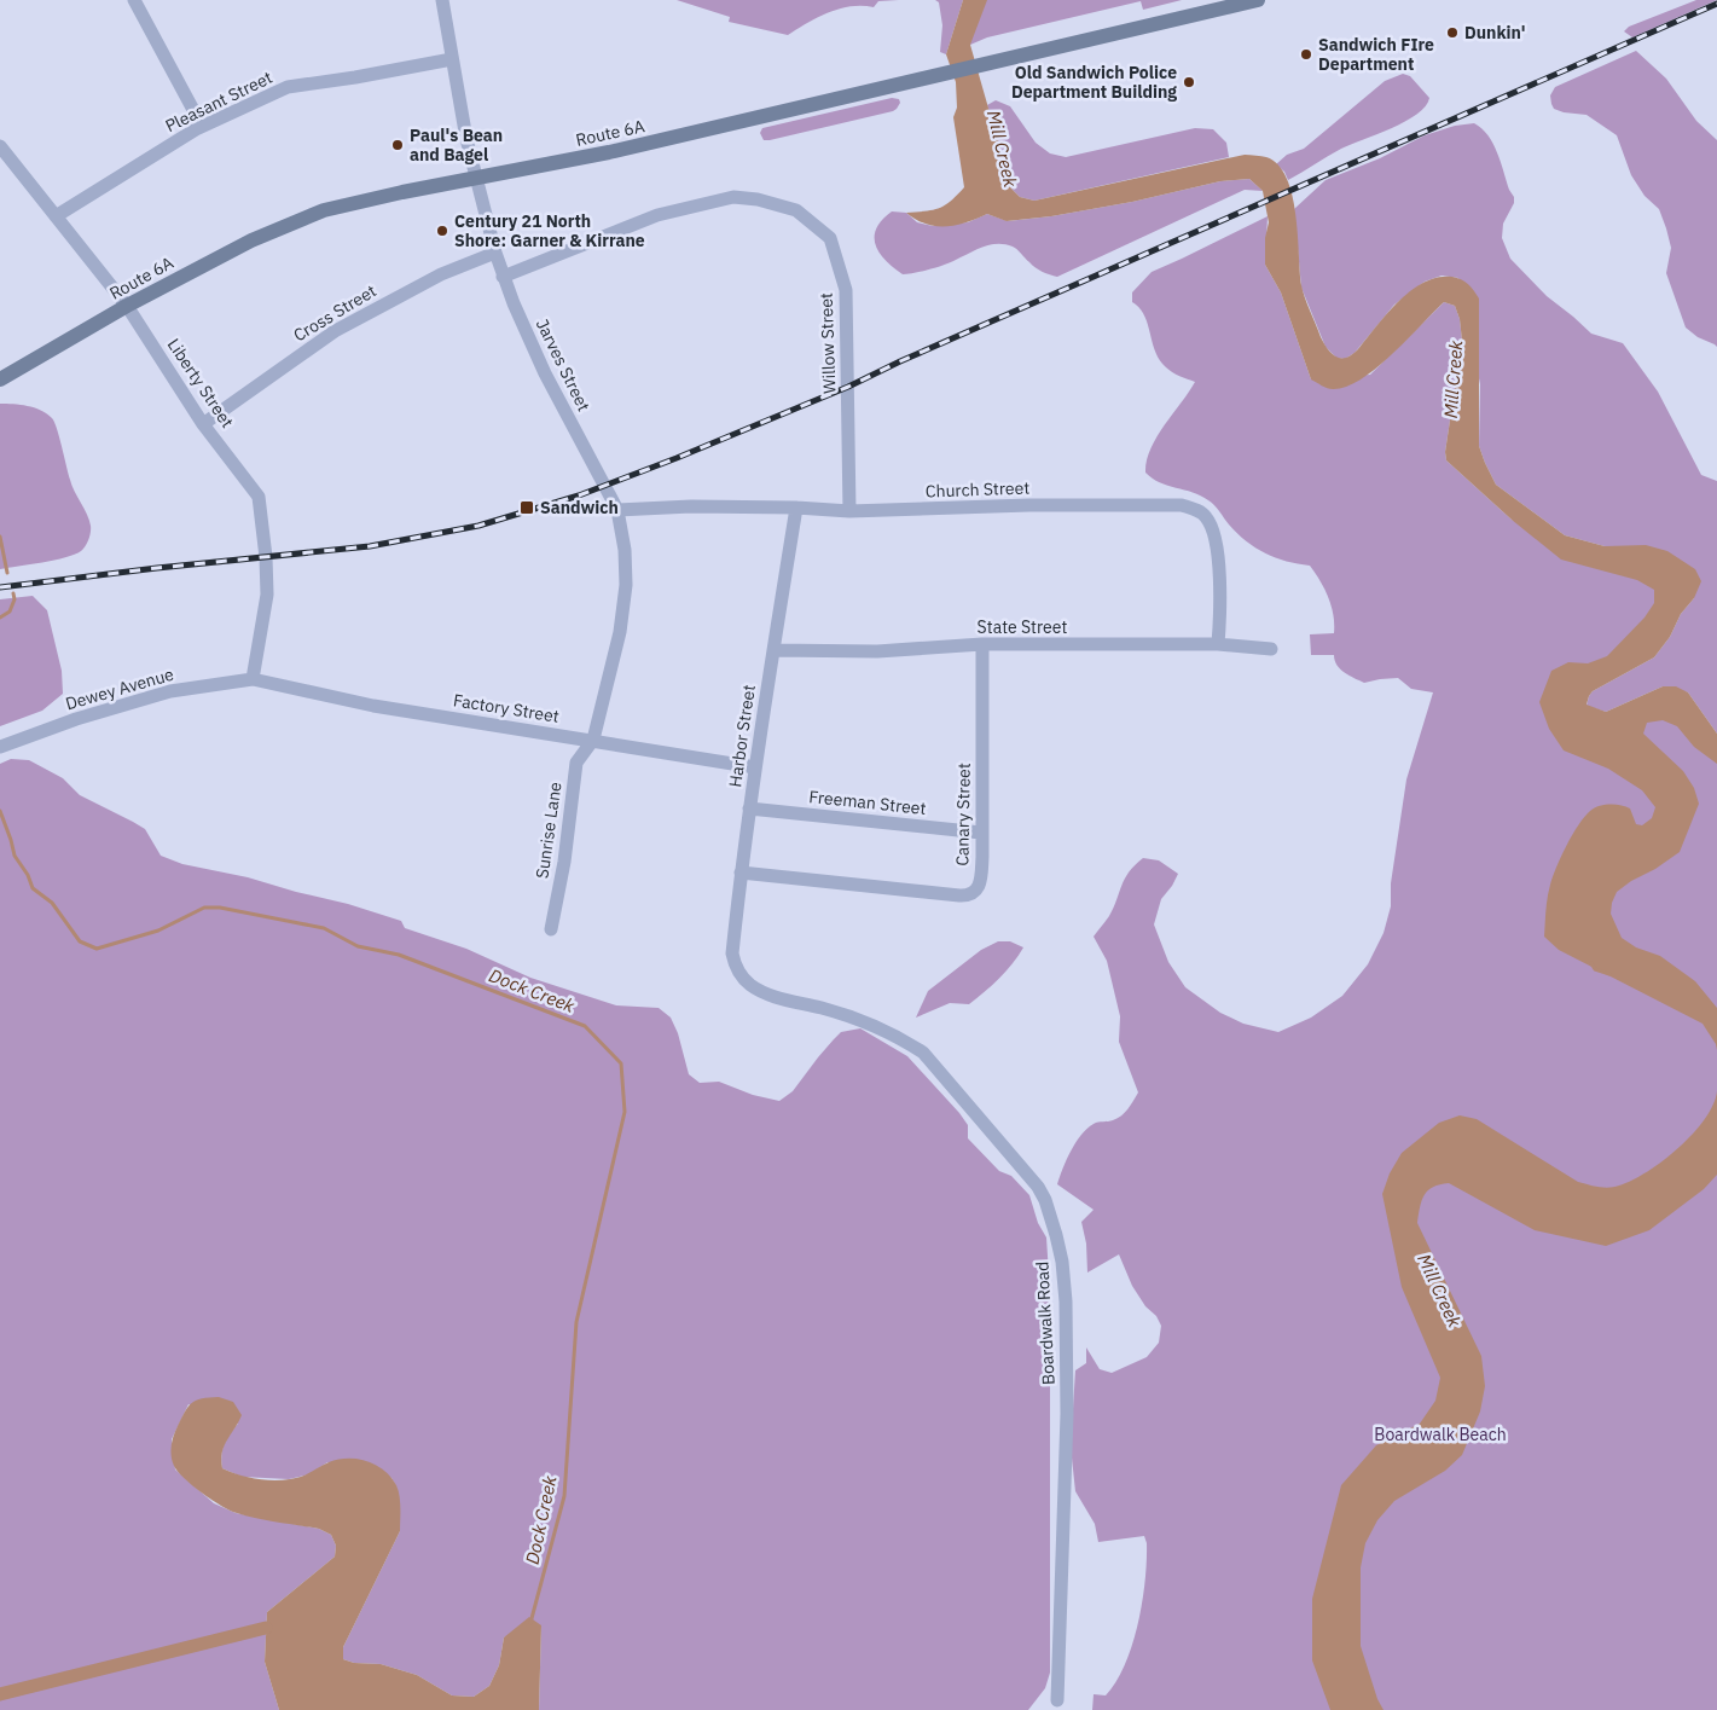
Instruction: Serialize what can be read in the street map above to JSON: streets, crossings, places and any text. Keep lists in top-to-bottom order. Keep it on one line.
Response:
{"streets":{"main road":["Route 6A"],"street":["Pleasant Street","Cross Street","Willow Street","Jarves Street","Liberty Street","Church Street","State Street","Dewey Avenue","Factory Street","Harbor Street","Freeman Street","Canary Street","Sunrise Lane","Boardwalk Road"]},"crossings":[["Pleasant Street","Jarves Street"],["Pleasant Street","Liberty Street"],["Route 6A","Jarves Street"],["Route 6A","Liberty Street"],["Cross Street","Jarves Street"],["Cross Street","Liberty Street"],["Willow Street","Jarves Street"],["Willow Street","Church Street"],["Jarves Street","Church Street"],["Jarves Street","Factory Street"],["Jarves Street","Sunrise Lane"],["Liberty Street","Dewey Avenue"],["Liberty Street","Factory Street"],["Church Street","State Street"],["Church Street","Harbor Street"],["State Street","Harbor Street"],["State Street","Canary Street"],["Dewey Avenue","Factory Street"],["Factory Street","Harbor Street"],["Factory Street","Sunrise Lane"],["Harbor Street","Freeman Street"],["Harbor Street","Canary Street"],["Harbor Street","Boardwalk Road"],["Freeman Street","Canary Street"]],"water":["Mill Creek","Dock Creek"],"parks":["Boardwalk Beach"],"places":{"other":["Dunkin'","Sandwich FIre Department","Old Sandwich Police Department Building","Paul's Bean and Bagel","Century 21 North Shore: Garner & Kirrane"],"transit":["Sandwich"]}}
